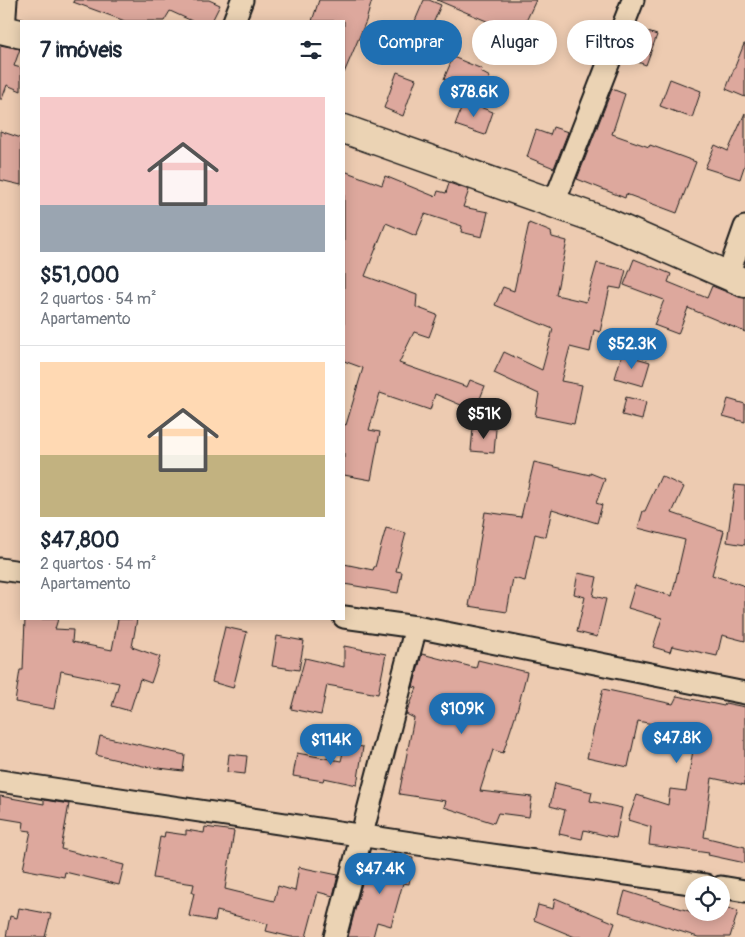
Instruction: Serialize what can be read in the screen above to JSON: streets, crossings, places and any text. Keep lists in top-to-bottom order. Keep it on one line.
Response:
{"page":{"chip":["Comprar","Alugar","Filtros"],"heading":"7 imóveis","price":["$78.6K","$52.3K","$51K","$109K","$47.8K","$114K","$47.4K"],"list":[{"name":"$51,000","note":"2 quartos · 54 m² · Apartamento"},{"name":"$47,800","note":"2 quartos · 54 m² · Apartamento"}]}}
